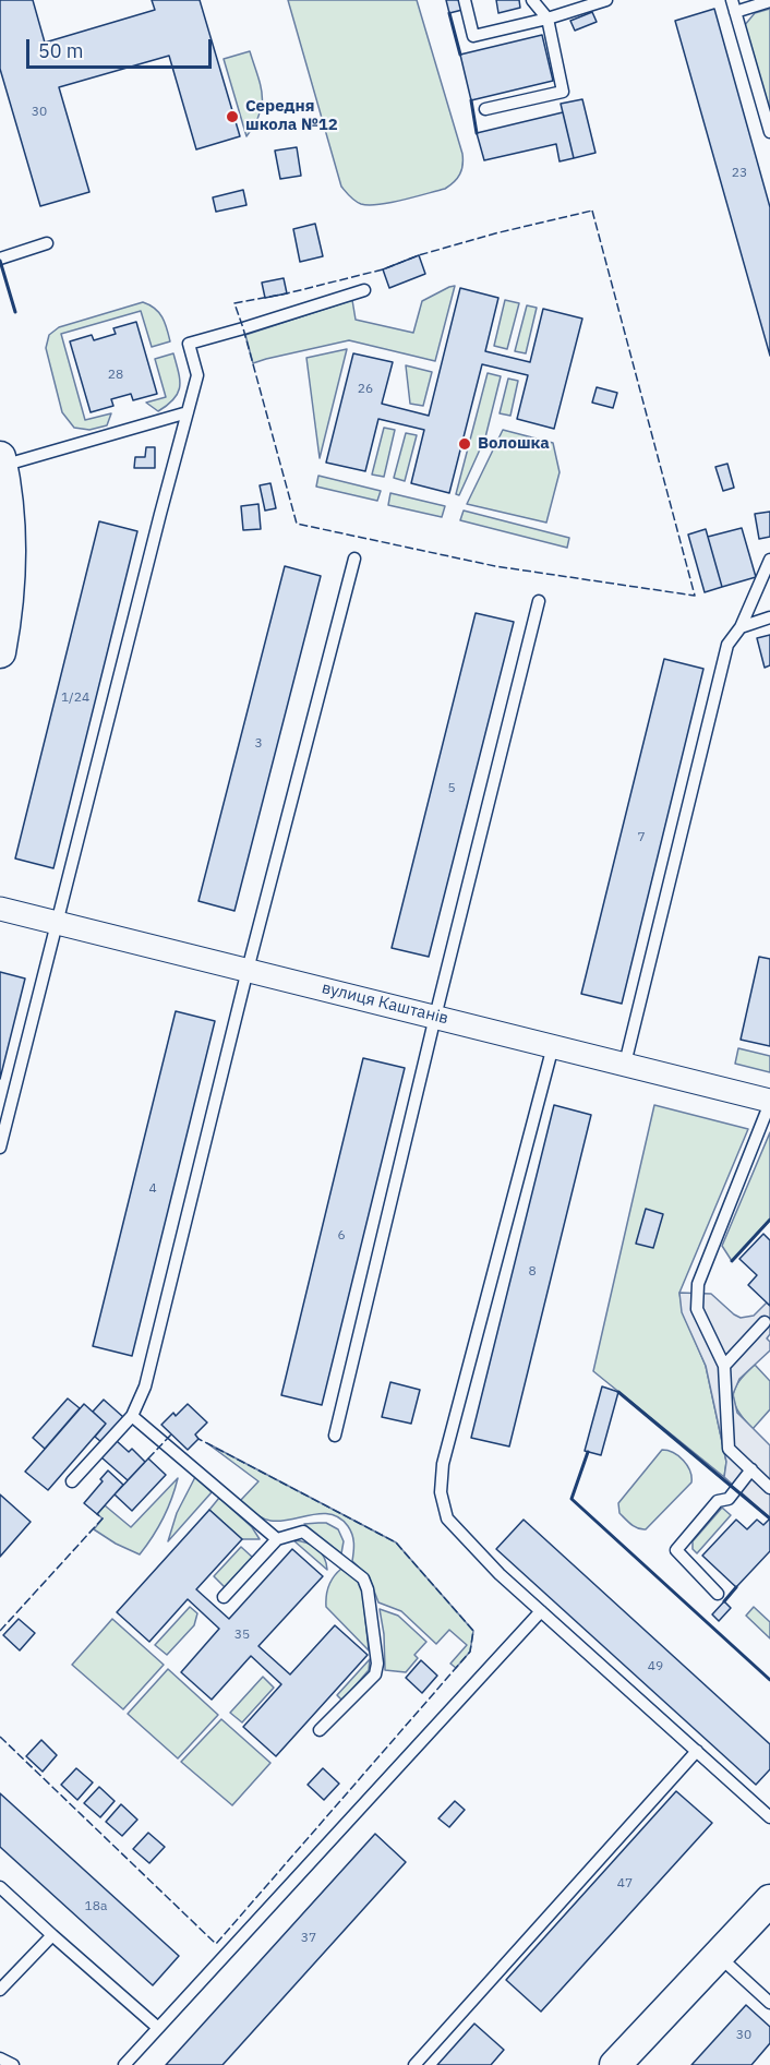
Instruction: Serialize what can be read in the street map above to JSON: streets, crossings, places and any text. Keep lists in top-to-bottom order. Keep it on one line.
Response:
{"streets":{"street":["вулиця Каштанів"]},"places":["Середня школа №12","Волошка"],"house_numbers":["30","23","28","26","1/24","3","5","7","4","6","8","35","49","47","18а","37","30"],"scale_bar":"50 m"}
